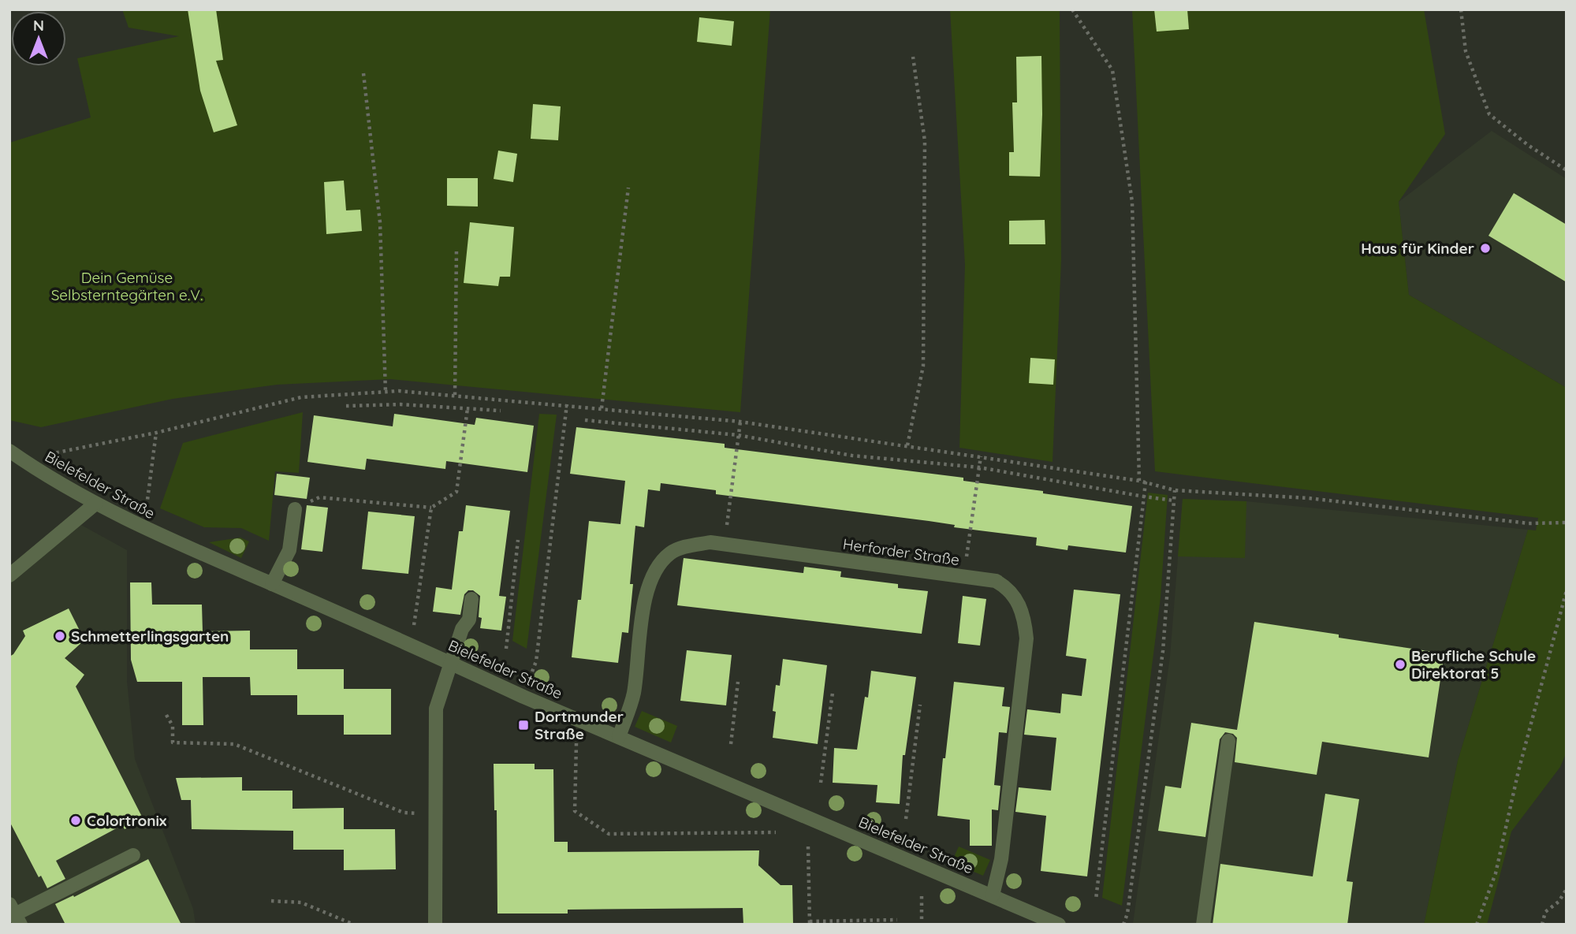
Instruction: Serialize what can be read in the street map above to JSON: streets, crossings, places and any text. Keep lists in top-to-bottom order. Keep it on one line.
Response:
{"streets":{"street":["Bielefelder Straße","Herforder Straße"]},"crossings":[["Bielefelder Straße","Herforder Straße"]],"parks":["Dein Gemüse Selbsterntegärten e.V."],"places":{"other":["Haus für Kinder","Schmetterlingsgarten","Berufliche Schule Direktorat 5","Colortronix"],"transit":["Dortmunder Straße"]},"north":"top"}
